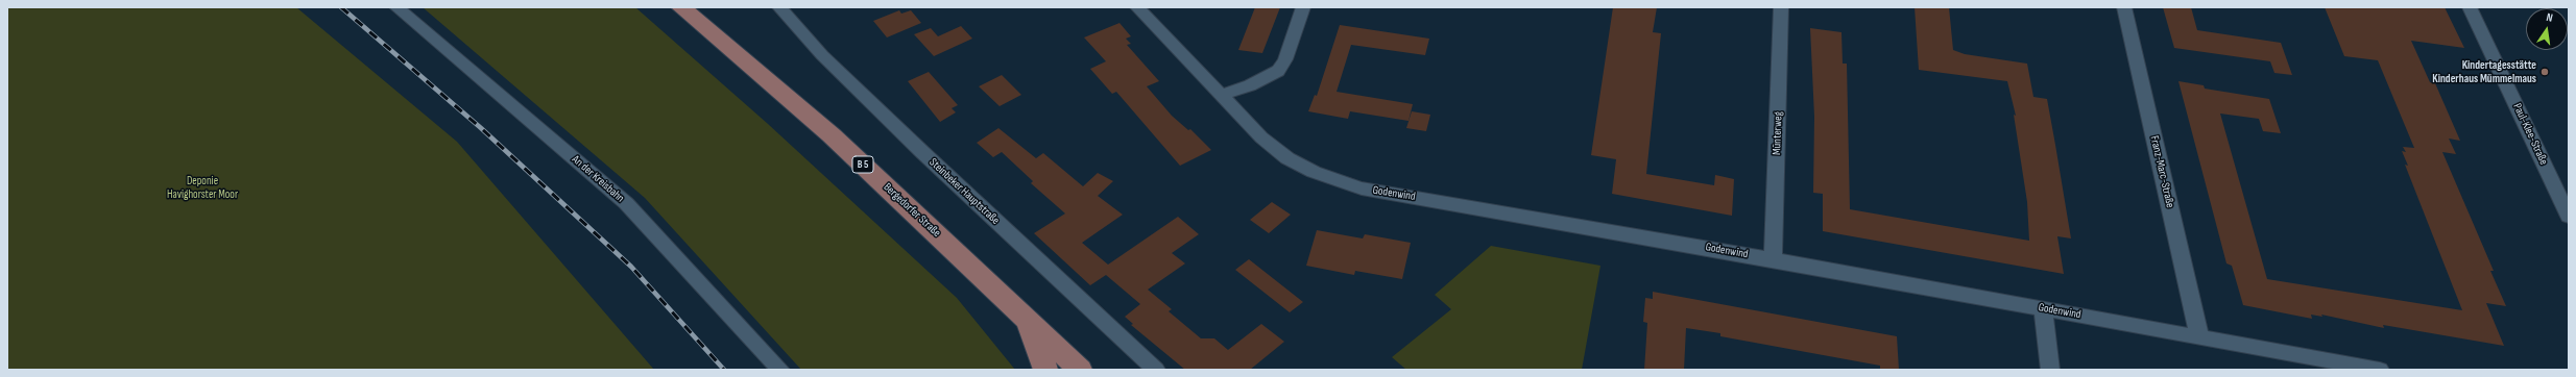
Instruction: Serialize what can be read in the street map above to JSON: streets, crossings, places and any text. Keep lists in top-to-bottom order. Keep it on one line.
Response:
{"streets":{"main road":["B 5","Bergedorfer Straße"],"street":["Münterweg","Paul-Klee-Straße","Franz-Marc-Straße","An der Kreisbahn","Steinbeker Hauptstraße","Godenwind"]},"crossings":[["Münterweg","Godenwind"],["Franz-Marc-Straße","Godenwind"]],"parks":["Deponie Havighorster Moor"],"places":["Kindertagesstätte Kinderhaus Mümmelmaus"],"north":"top"}
